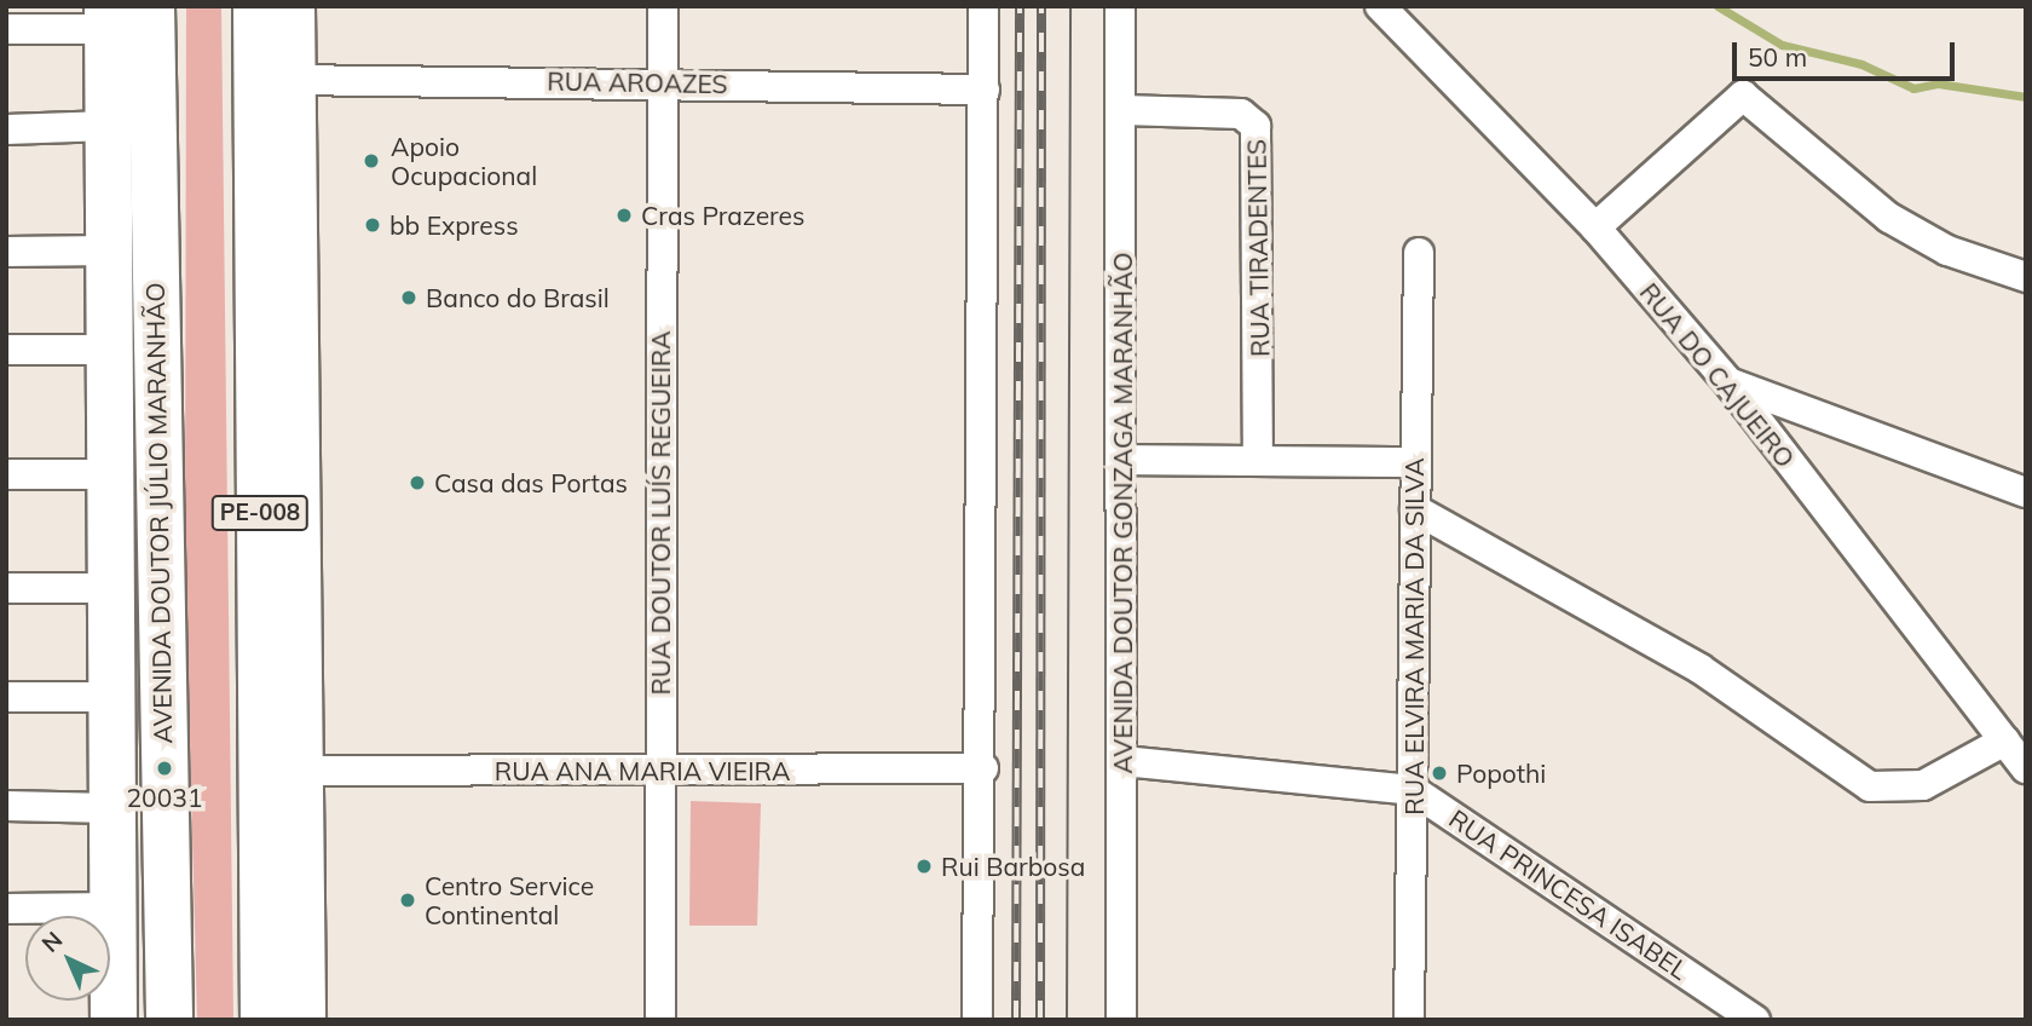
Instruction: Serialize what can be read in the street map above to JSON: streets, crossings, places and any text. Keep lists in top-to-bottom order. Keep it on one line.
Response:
{"streets":{"main road":["AVENIDA DOUTOR JÚLIO MARANHÃO","PE-008"],"street":["RUA AROAZES","RUA TIRADENTES","RUA DO CAJUEIRO","RUA DOUTOR LUÍS REGUEIRA","AVENIDA DOUTOR GONZAGA MARANHÃO","RUA ELVIRA MARIA DA SILVA","RUA ANA MARIA VIEIRA","RUA PRINCESA ISABEL"]},"crossings":[["RUA AROAZES","RUA DOUTOR LUÍS REGUEIRA"],["RUA TIRADENTES","AVENIDA DOUTOR GONZAGA MARANHÃO"],["RUA DOUTOR LUÍS REGUEIRA","RUA ANA MARIA VIEIRA"],["AVENIDA DOUTOR GONZAGA MARANHÃO","RUA PRINCESA ISABEL"],["RUA ELVIRA MARIA DA SILVA","RUA PRINCESA ISABEL"]],"places":["Apoio Ocupacional","Cras Prazeres","bb Express","Banco do Brasil","Casa das Portas","20031","Popothi","Rui Barbosa","Centro Service Continental"],"scale_bar":"50 m","north":"top left"}
